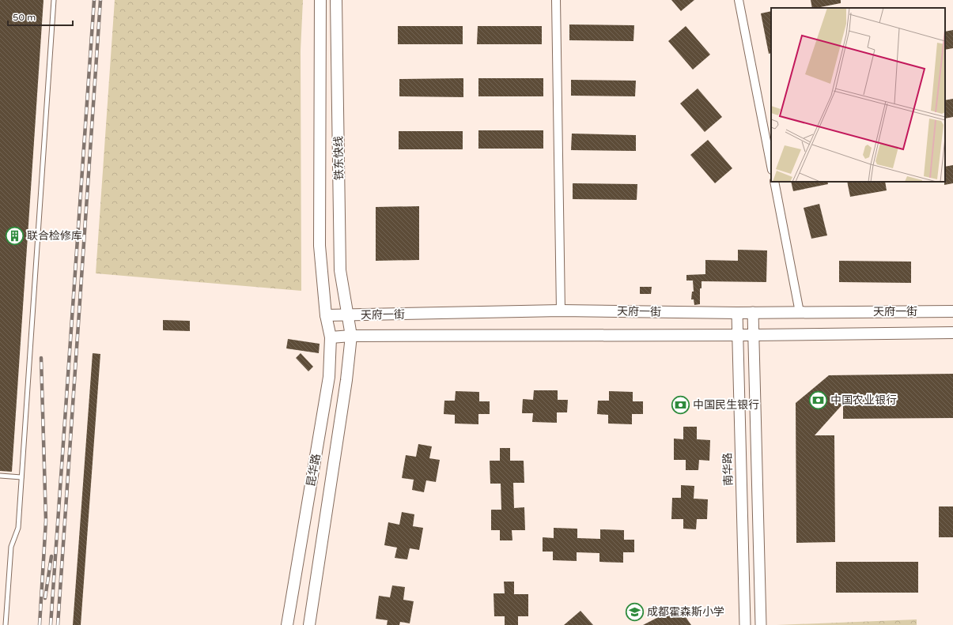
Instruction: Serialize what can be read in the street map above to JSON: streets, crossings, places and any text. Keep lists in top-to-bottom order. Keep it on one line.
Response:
{"streets":{"main road":["铁东快线","天府一街","昆华路"],"street":["南华路"]},"crossings":[["铁东快线","天府一街"],["铁东快线","昆华路"],["天府一街","南华路"],["天府一街","昆华路"]],"places":{"building":["联合检修库"],"bank":["中国农业银行","中国民生银行"],"school or university":["成都霍森斯小学"]},"scale_bar":"50 m"}
